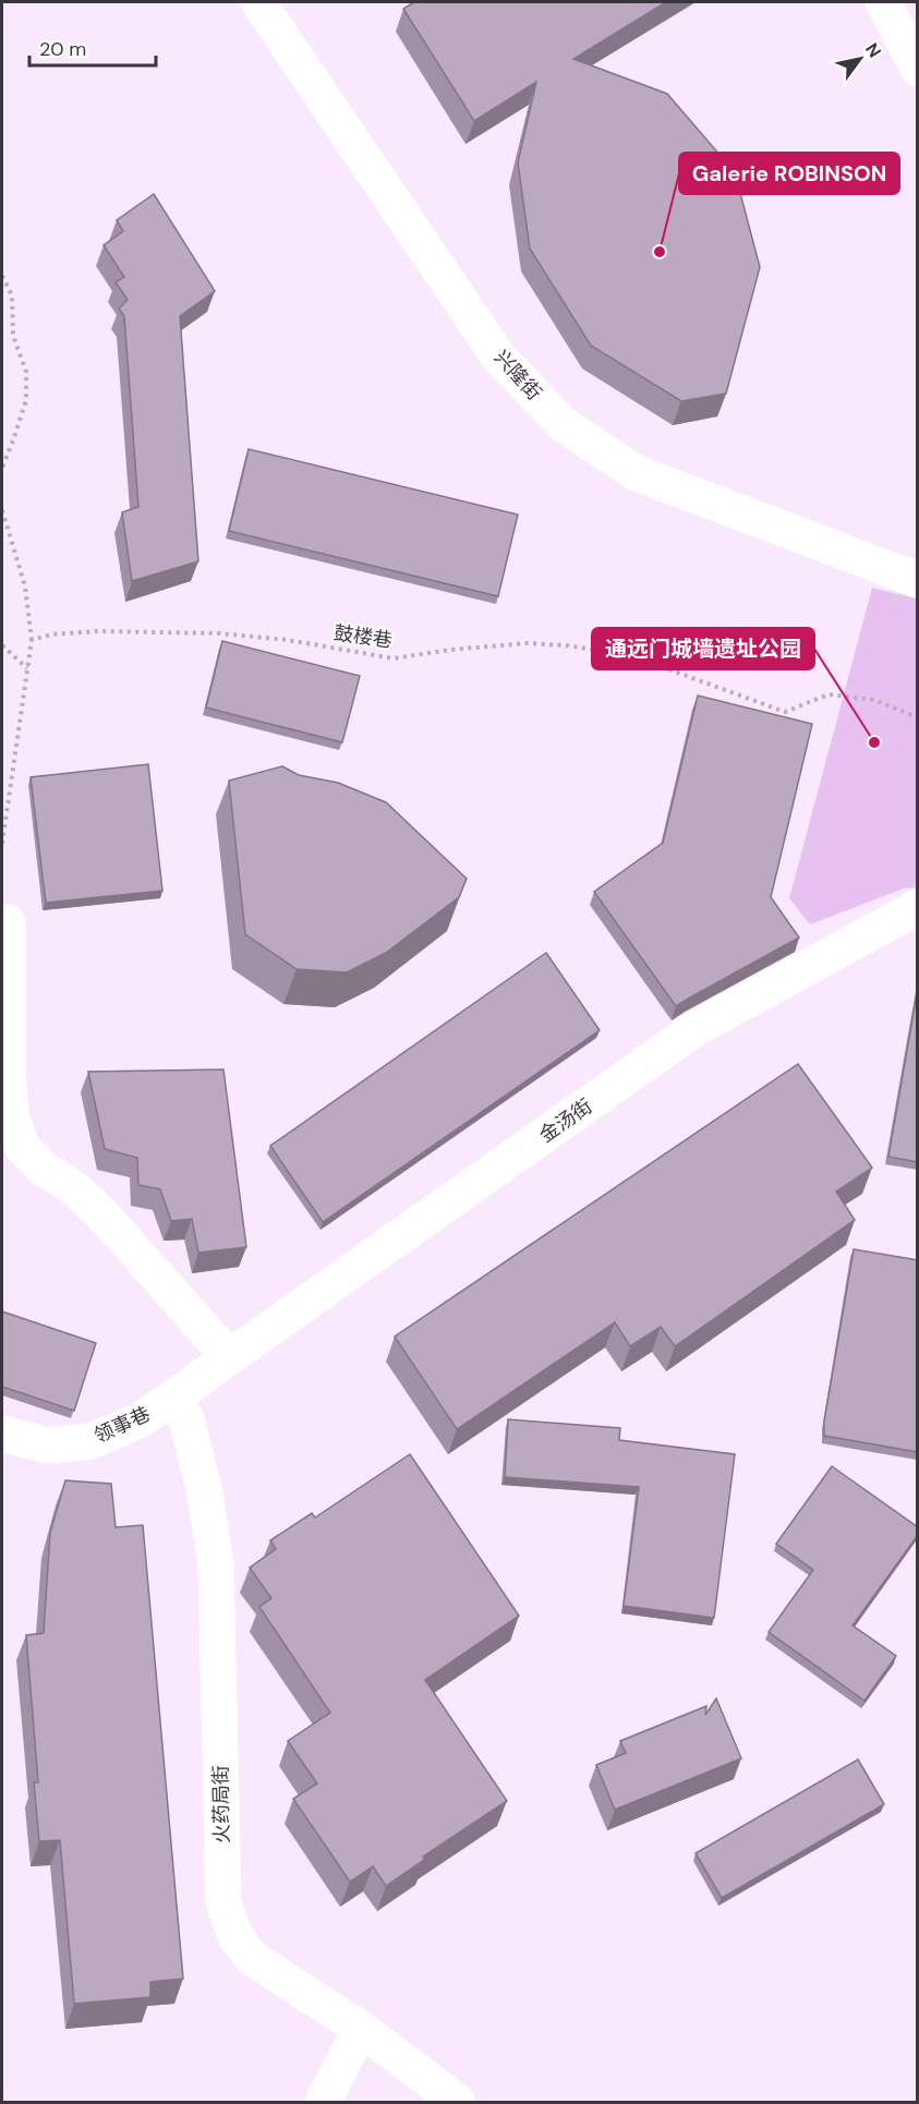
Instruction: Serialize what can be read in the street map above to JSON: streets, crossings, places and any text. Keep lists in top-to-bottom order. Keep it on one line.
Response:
{"streets":{"street":["兴隆街","金汤街","领事巷","火药局街"],"path":["鼓楼巷"]},"crossings":[["金汤街","领事巷"],["领事巷","火药局街"]],"places":["Galerie ROBINSON","通远门城墙遗址公园"],"scale_bar":"20 m","north":"top right"}
